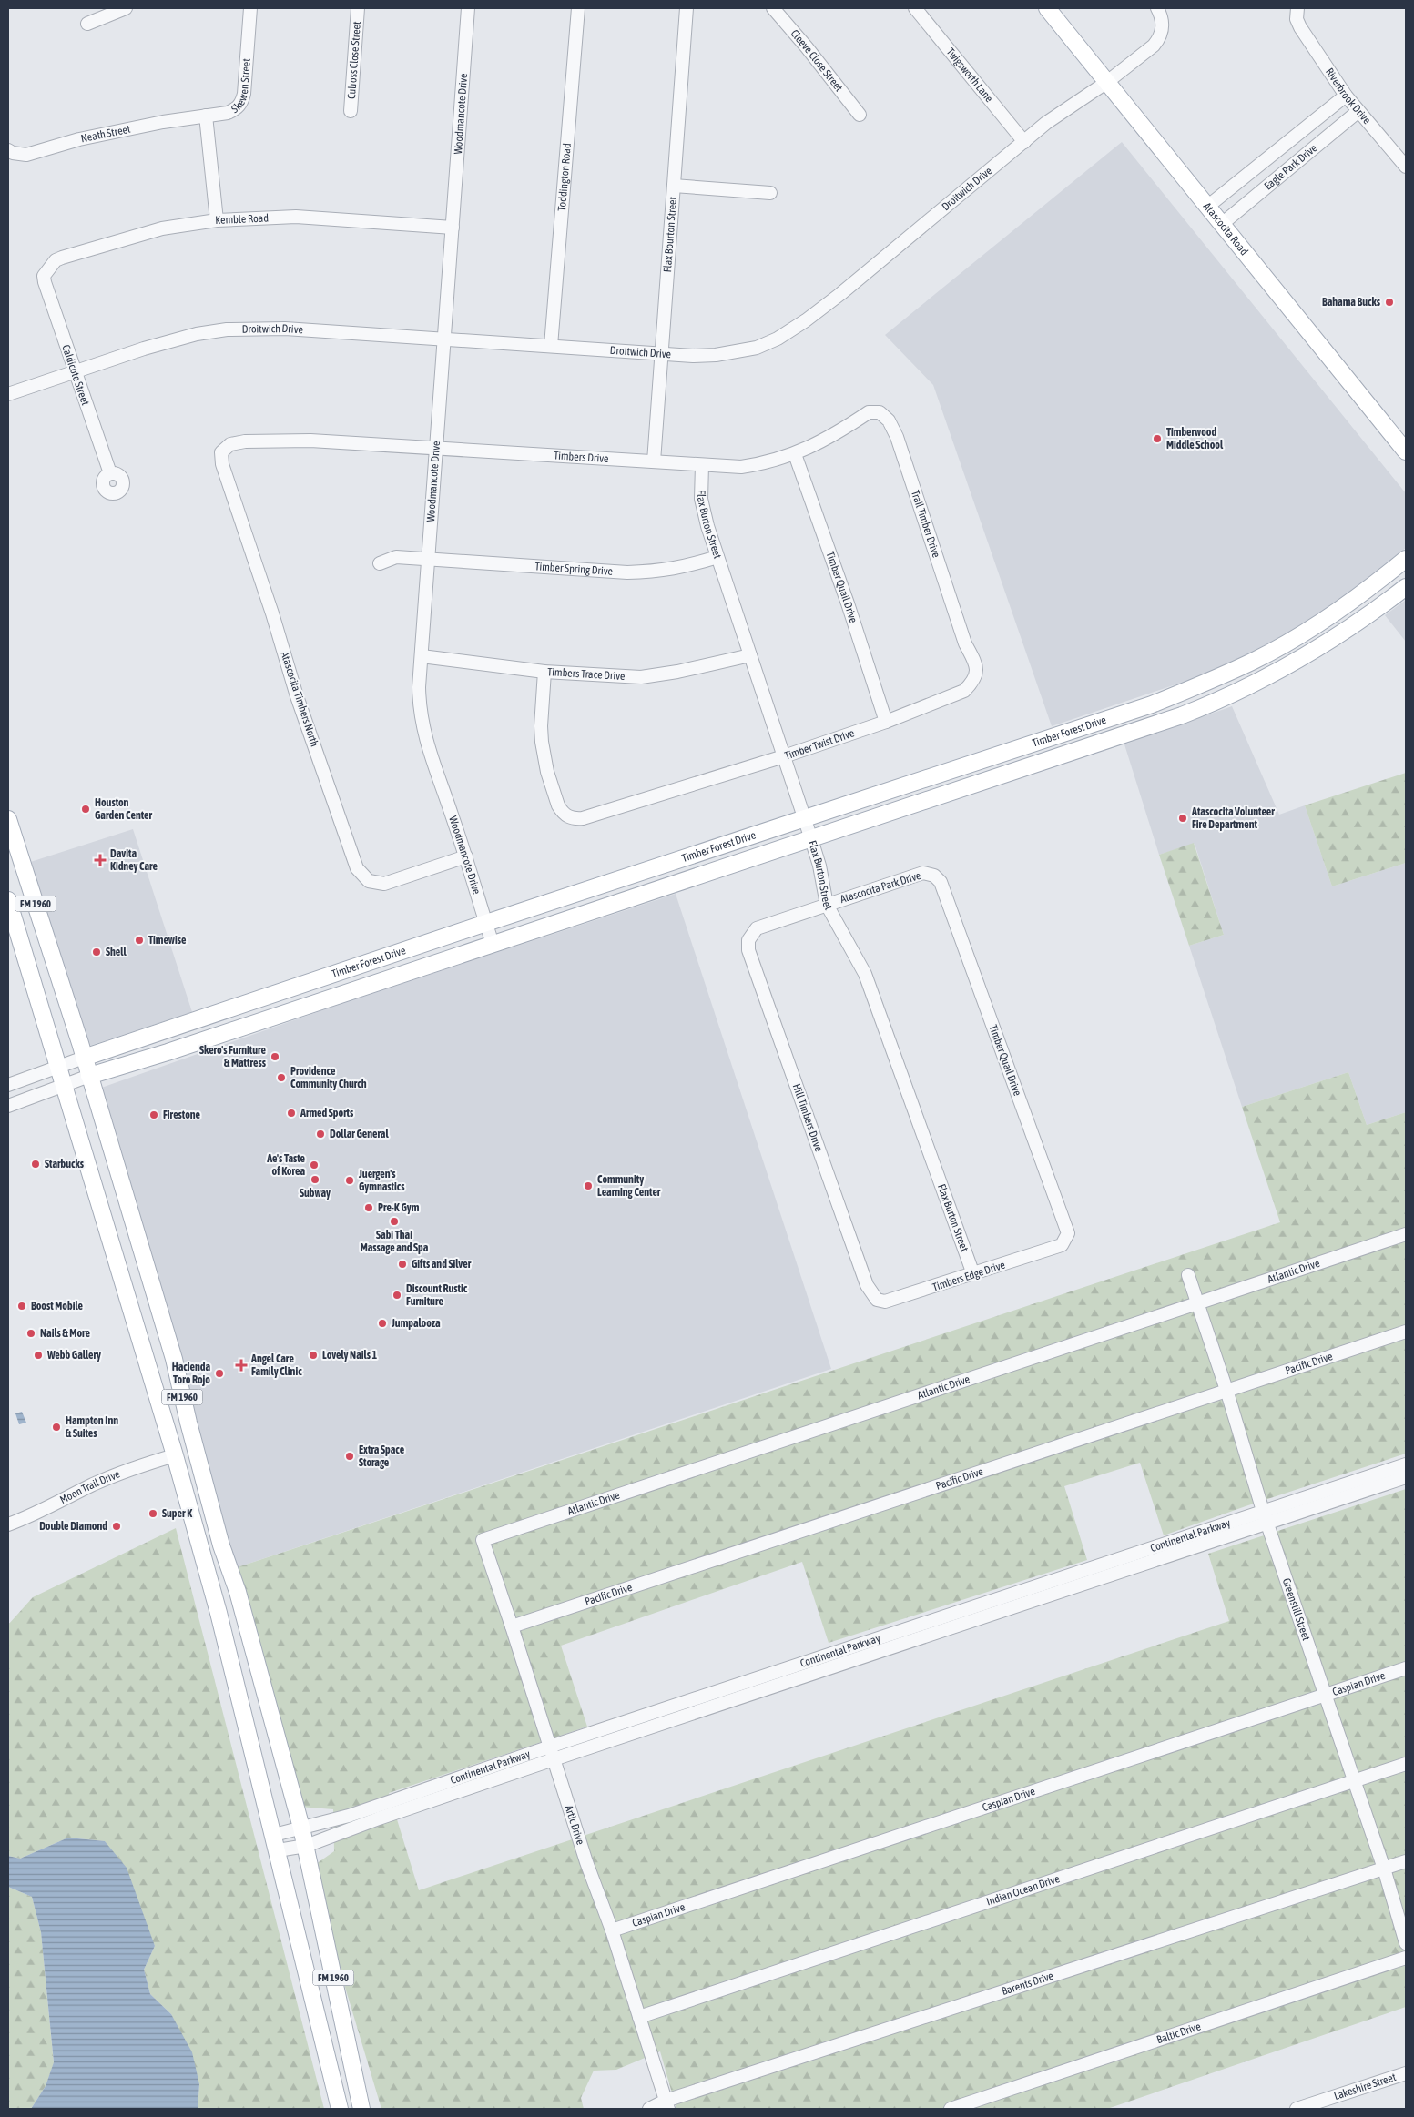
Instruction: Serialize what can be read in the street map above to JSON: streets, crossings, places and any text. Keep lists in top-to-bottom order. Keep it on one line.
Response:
{"streets":{"main road":["Atascocita Road","Timber Forest Drive","FM 1960"],"street":["Culross Close Street","Cleeve Close Street","Twigsworth Lane","Skewen Street","Riverbrook Drive","Woodmancote Drive","Neath Street","Eagle Park Drive","Toddington Road","Droitwich Drive","Kemble Road","Flax Bourton Street","Caldicote Street","Timbers Drive","Flax Burton Street","Trail Timber Drive","Timber Spring Drive","Timber Quail Drive","Timbers Trace Drive","Atascocita Timbers North","Timber Twist Drive","Atascocita Park Drive","Hill Timbers Drive","Atlantic Drive","Timbers Edge Drive","Pacific Drive","Moon Trail Drive","Continental Parkway","Greenstill Street","Caspian Drive","Artic Drive","Indian Ocean Drive","Barents Drive","Baltic Drive","Lakeshire Street"]},"crossings":[["Twigsworth Lane","Droitwich Drive"],["Skewen Street","Neath Street"],["Riverbrook Drive","Eagle Park Drive"],["Woodmancote Drive","Droitwich Drive"],["Woodmancote Drive","Kemble Road"],["Woodmancote Drive","Timbers Drive"],["Woodmancote Drive","Timber Spring Drive"],["Woodmancote Drive","Timbers Trace Drive"],["Woodmancote Drive","Atascocita Timbers North"],["Woodmancote Drive","Timber Forest Drive"],["Eagle Park Drive","Atascocita Road"],["Toddington Road","Droitwich Drive"],["Droitwich Drive","Atascocita Road"],["Droitwich Drive","Flax Bourton Street"],["Droitwich Drive","Caldicote Street"],["Kemble Road","Caldicote Street"],["Flax Bourton Street","Timbers Drive"],["Timbers Drive","Flax Burton Street"],["Timbers Drive","Trail Timber Drive"],["Timbers Drive","Timber Quail Drive"],["Timbers Drive","Atascocita Timbers North"],["Flax Burton Street","Timber Spring Drive"],["Flax Burton Street","Timbers Trace Drive"],["Flax Burton Street","Timber Forest Drive"],["Flax Burton Street","Timber Twist Drive"],["Flax Burton Street","Atascocita Park Drive"],["Flax Burton Street","Timbers Edge Drive"],["Trail Timber Drive","Timber Twist Drive"],["Timber Quail Drive","Timber Twist Drive"],["Timber Quail Drive","Atascocita Park Drive"],["Timber Quail Drive","Timbers Edge Drive"],["Timbers Trace Drive","Timber Twist Drive"],["Timber Forest Drive","FM 1960"],["Atascocita Park Drive","Hill Timbers Drive"],["FM 1960","Moon Trail Drive"],["FM 1960","Continental Parkway"],["Hill Timbers Drive","Timbers Edge Drive"],["Atlantic Drive","Greenstill Street"],["Atlantic Drive","Artic Drive"],["Pacific Drive","Greenstill Street"],["Pacific Drive","Artic Drive"],["Continental Parkway","Greenstill Street"],["Continental Parkway","Artic Drive"],["Greenstill Street","Caspian Drive"],["Greenstill Street","Indian Ocean Drive"],["Greenstill Street","Barents Drive"],["Caspian Drive","Artic Drive"],["Artic Drive","Indian Ocean Drive"],["Artic Drive","Barents Drive"]],"places":{"other":["Bahama Bucks","Timberwood Middle School","Houston Garden Center","Atascocita Volunteer Fire Department","Timewise","Shell","Skero's Furniture & Mattress","Providence Community Church","Armed Sports","Firestone","Dollar General","Starbucks","Ae's Taste of Korea","Subway","Juergen's Gymnastics","Community Learning Center","Pre-K Gym","Sabi Thai Massage and Spa","Gifts and Silver","Discount Rustic Furniture","Boost Mobile","Jumpalooza","Nails & More","Webb Gallery","Lovely Nails 1","Hacienda Toro Rojo","Hampton Inn & Suites","Extra Space Storage","Super K","Double Diamond"],"health":["Davita Kidney Care","Angel Care Family Clinic"]}}
